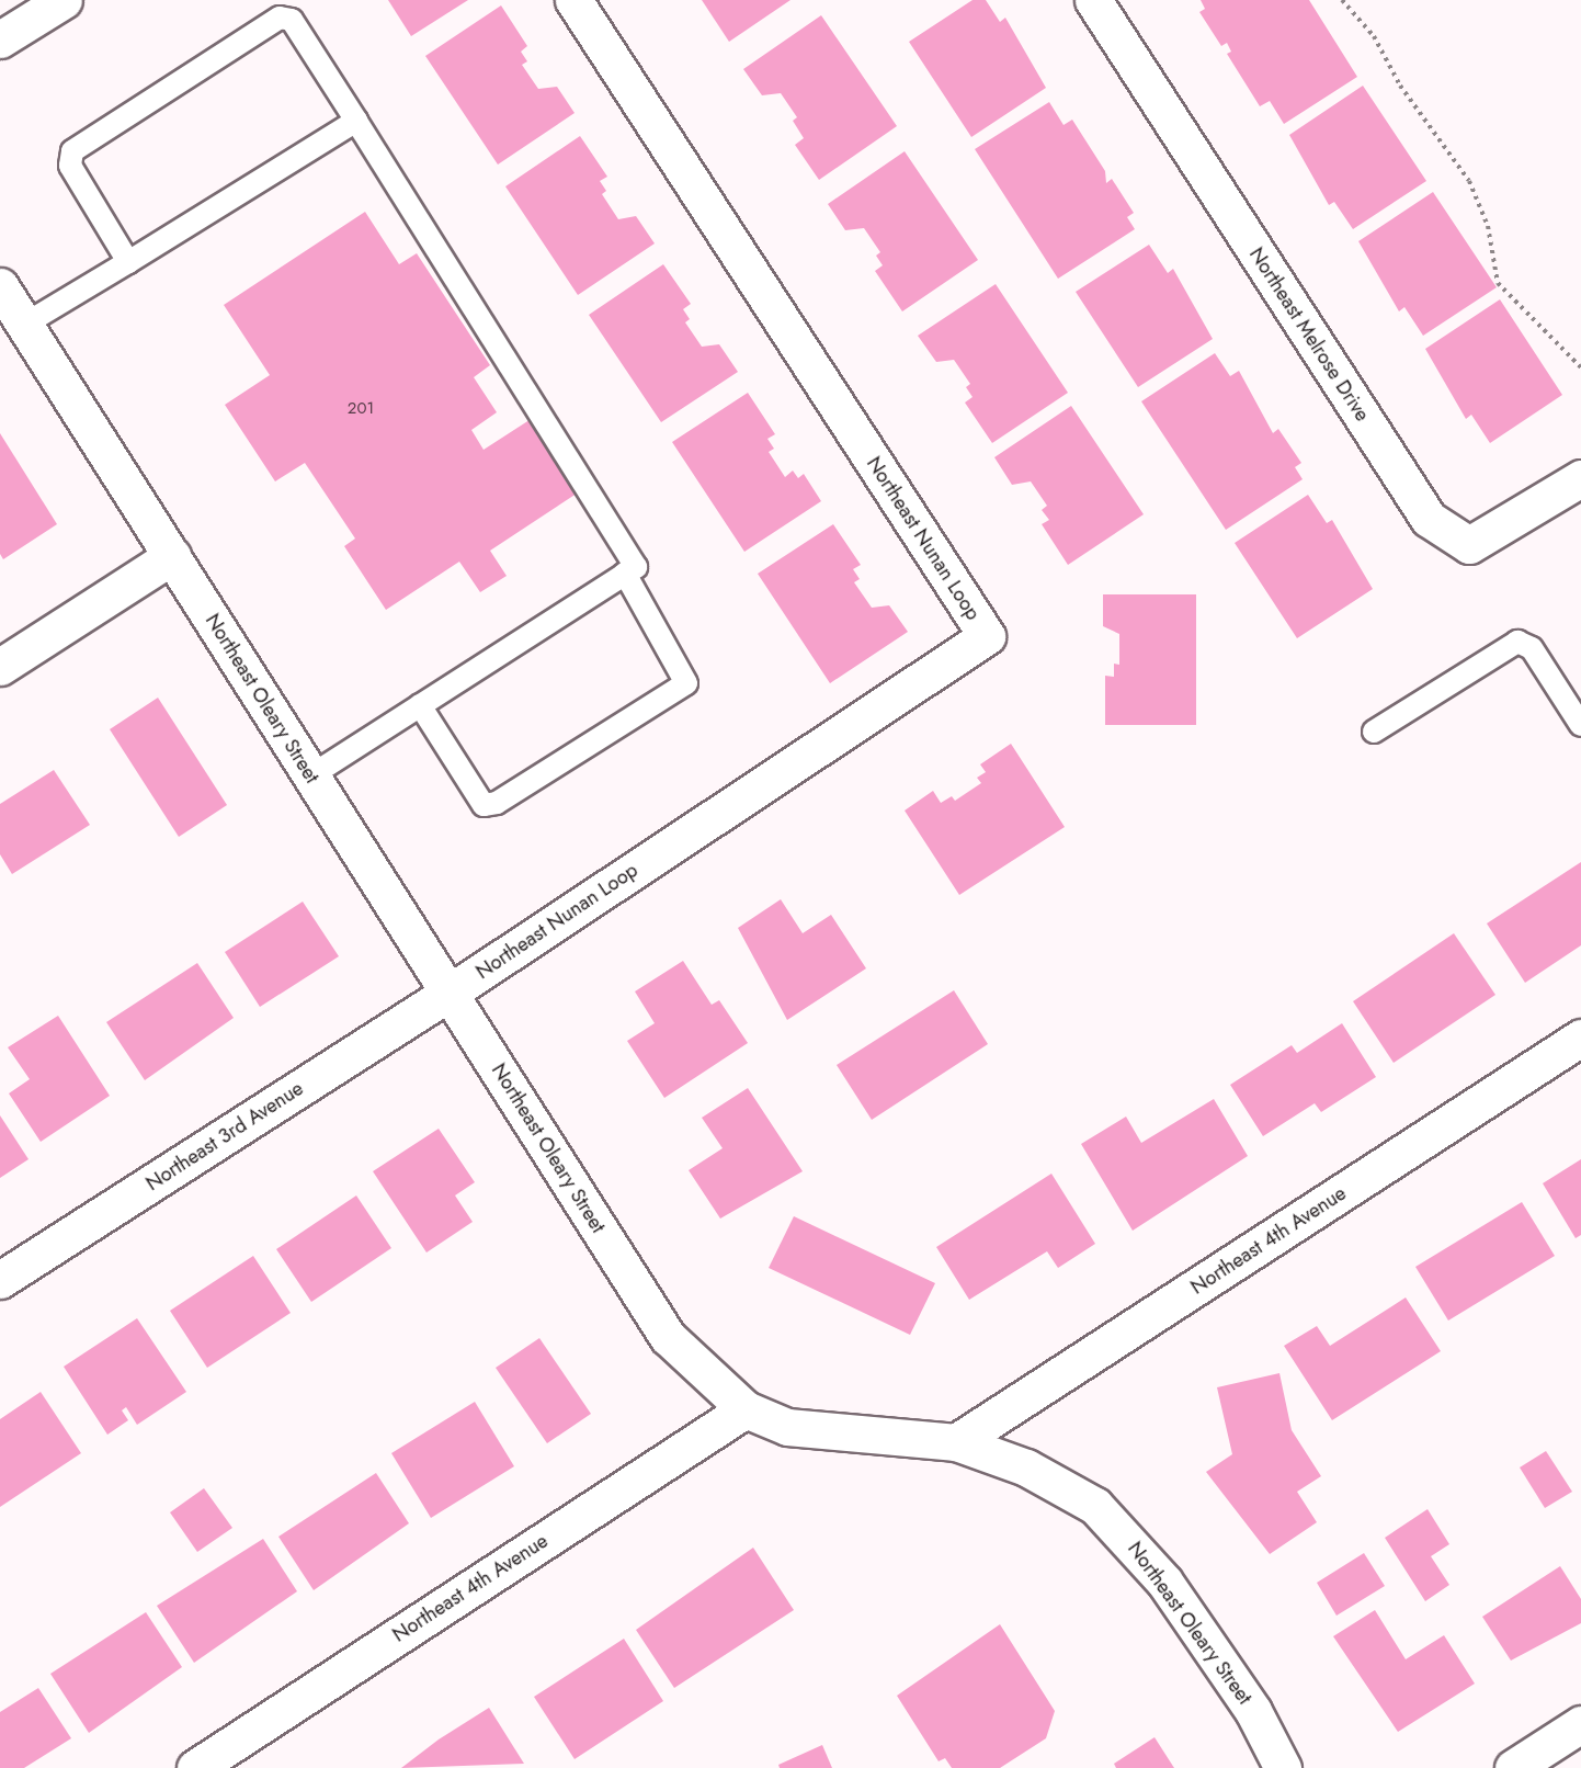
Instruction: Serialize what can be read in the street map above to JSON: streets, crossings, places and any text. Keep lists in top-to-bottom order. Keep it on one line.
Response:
{"streets":{"street":["Northeast Melrose Drive","Northeast Nunan Loop","Northeast Oleary Street","Northeast 3rd Avenue","Northeast 4th Avenue"]},"crossings":[["Northeast Nunan Loop","Northeast Oleary Street"],["Northeast Nunan Loop","Northeast 3rd Avenue"],["Northeast Oleary Street","Northeast 3rd Avenue"],["Northeast Oleary Street","Northeast 4th Avenue"]],"house_numbers":["201"]}
